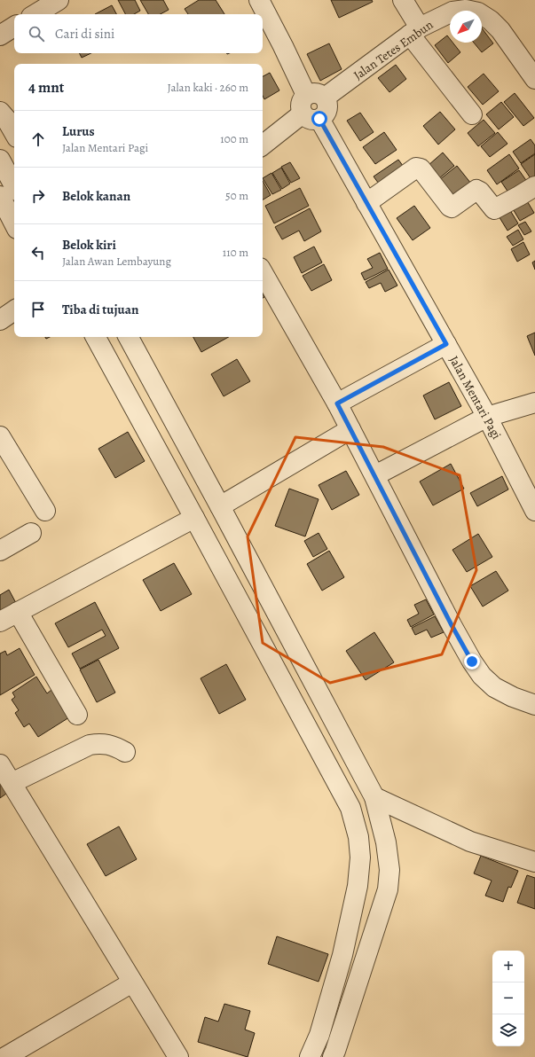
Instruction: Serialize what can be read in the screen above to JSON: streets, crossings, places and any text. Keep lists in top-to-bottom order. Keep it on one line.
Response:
{"streets":{"street":["Jalan Tetes Embun","Jalan Mentari Pagi"]},"north":"bottom left","page":{"search":"Cari di sini","heading":["4 mnt","Jalan kaki · 260 m"],"list":[["Lurus","Jalan Mentari Pagi","100 m"],["Belok kanan","50 m"],["Belok kiri","Jalan Awan Lembayung","110 m"],"Tiba di tujuan"],"map_buttons":["+","−"]}}
